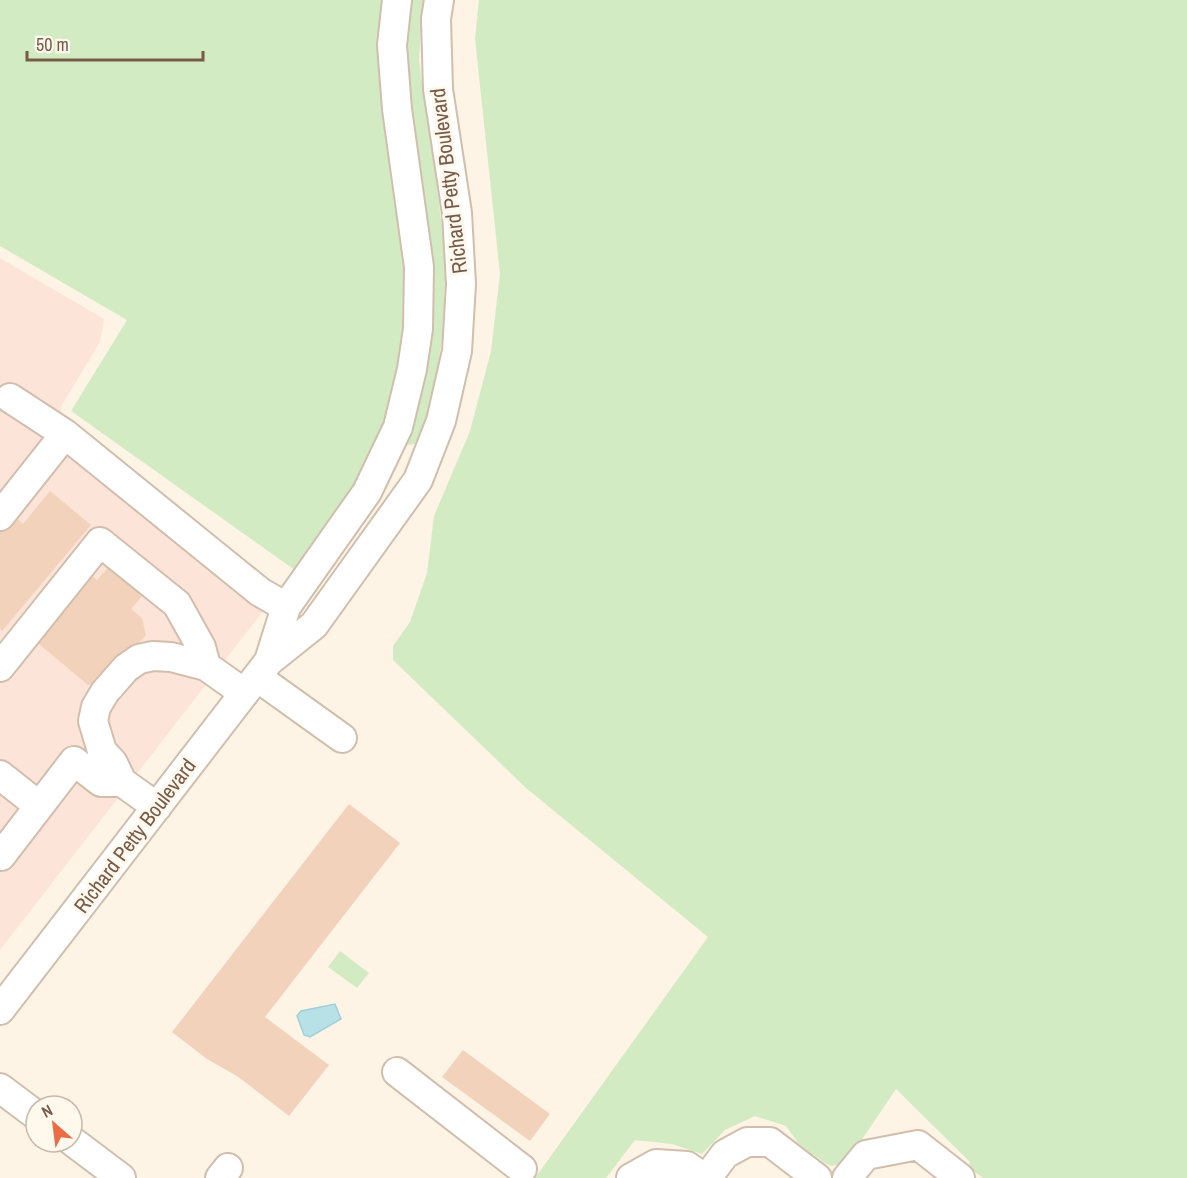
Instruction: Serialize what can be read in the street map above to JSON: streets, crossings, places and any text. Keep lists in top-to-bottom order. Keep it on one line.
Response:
{"streets":{"street":["Richard Petty Boulevard"]},"scale_bar":"50 m","north":"top left"}
